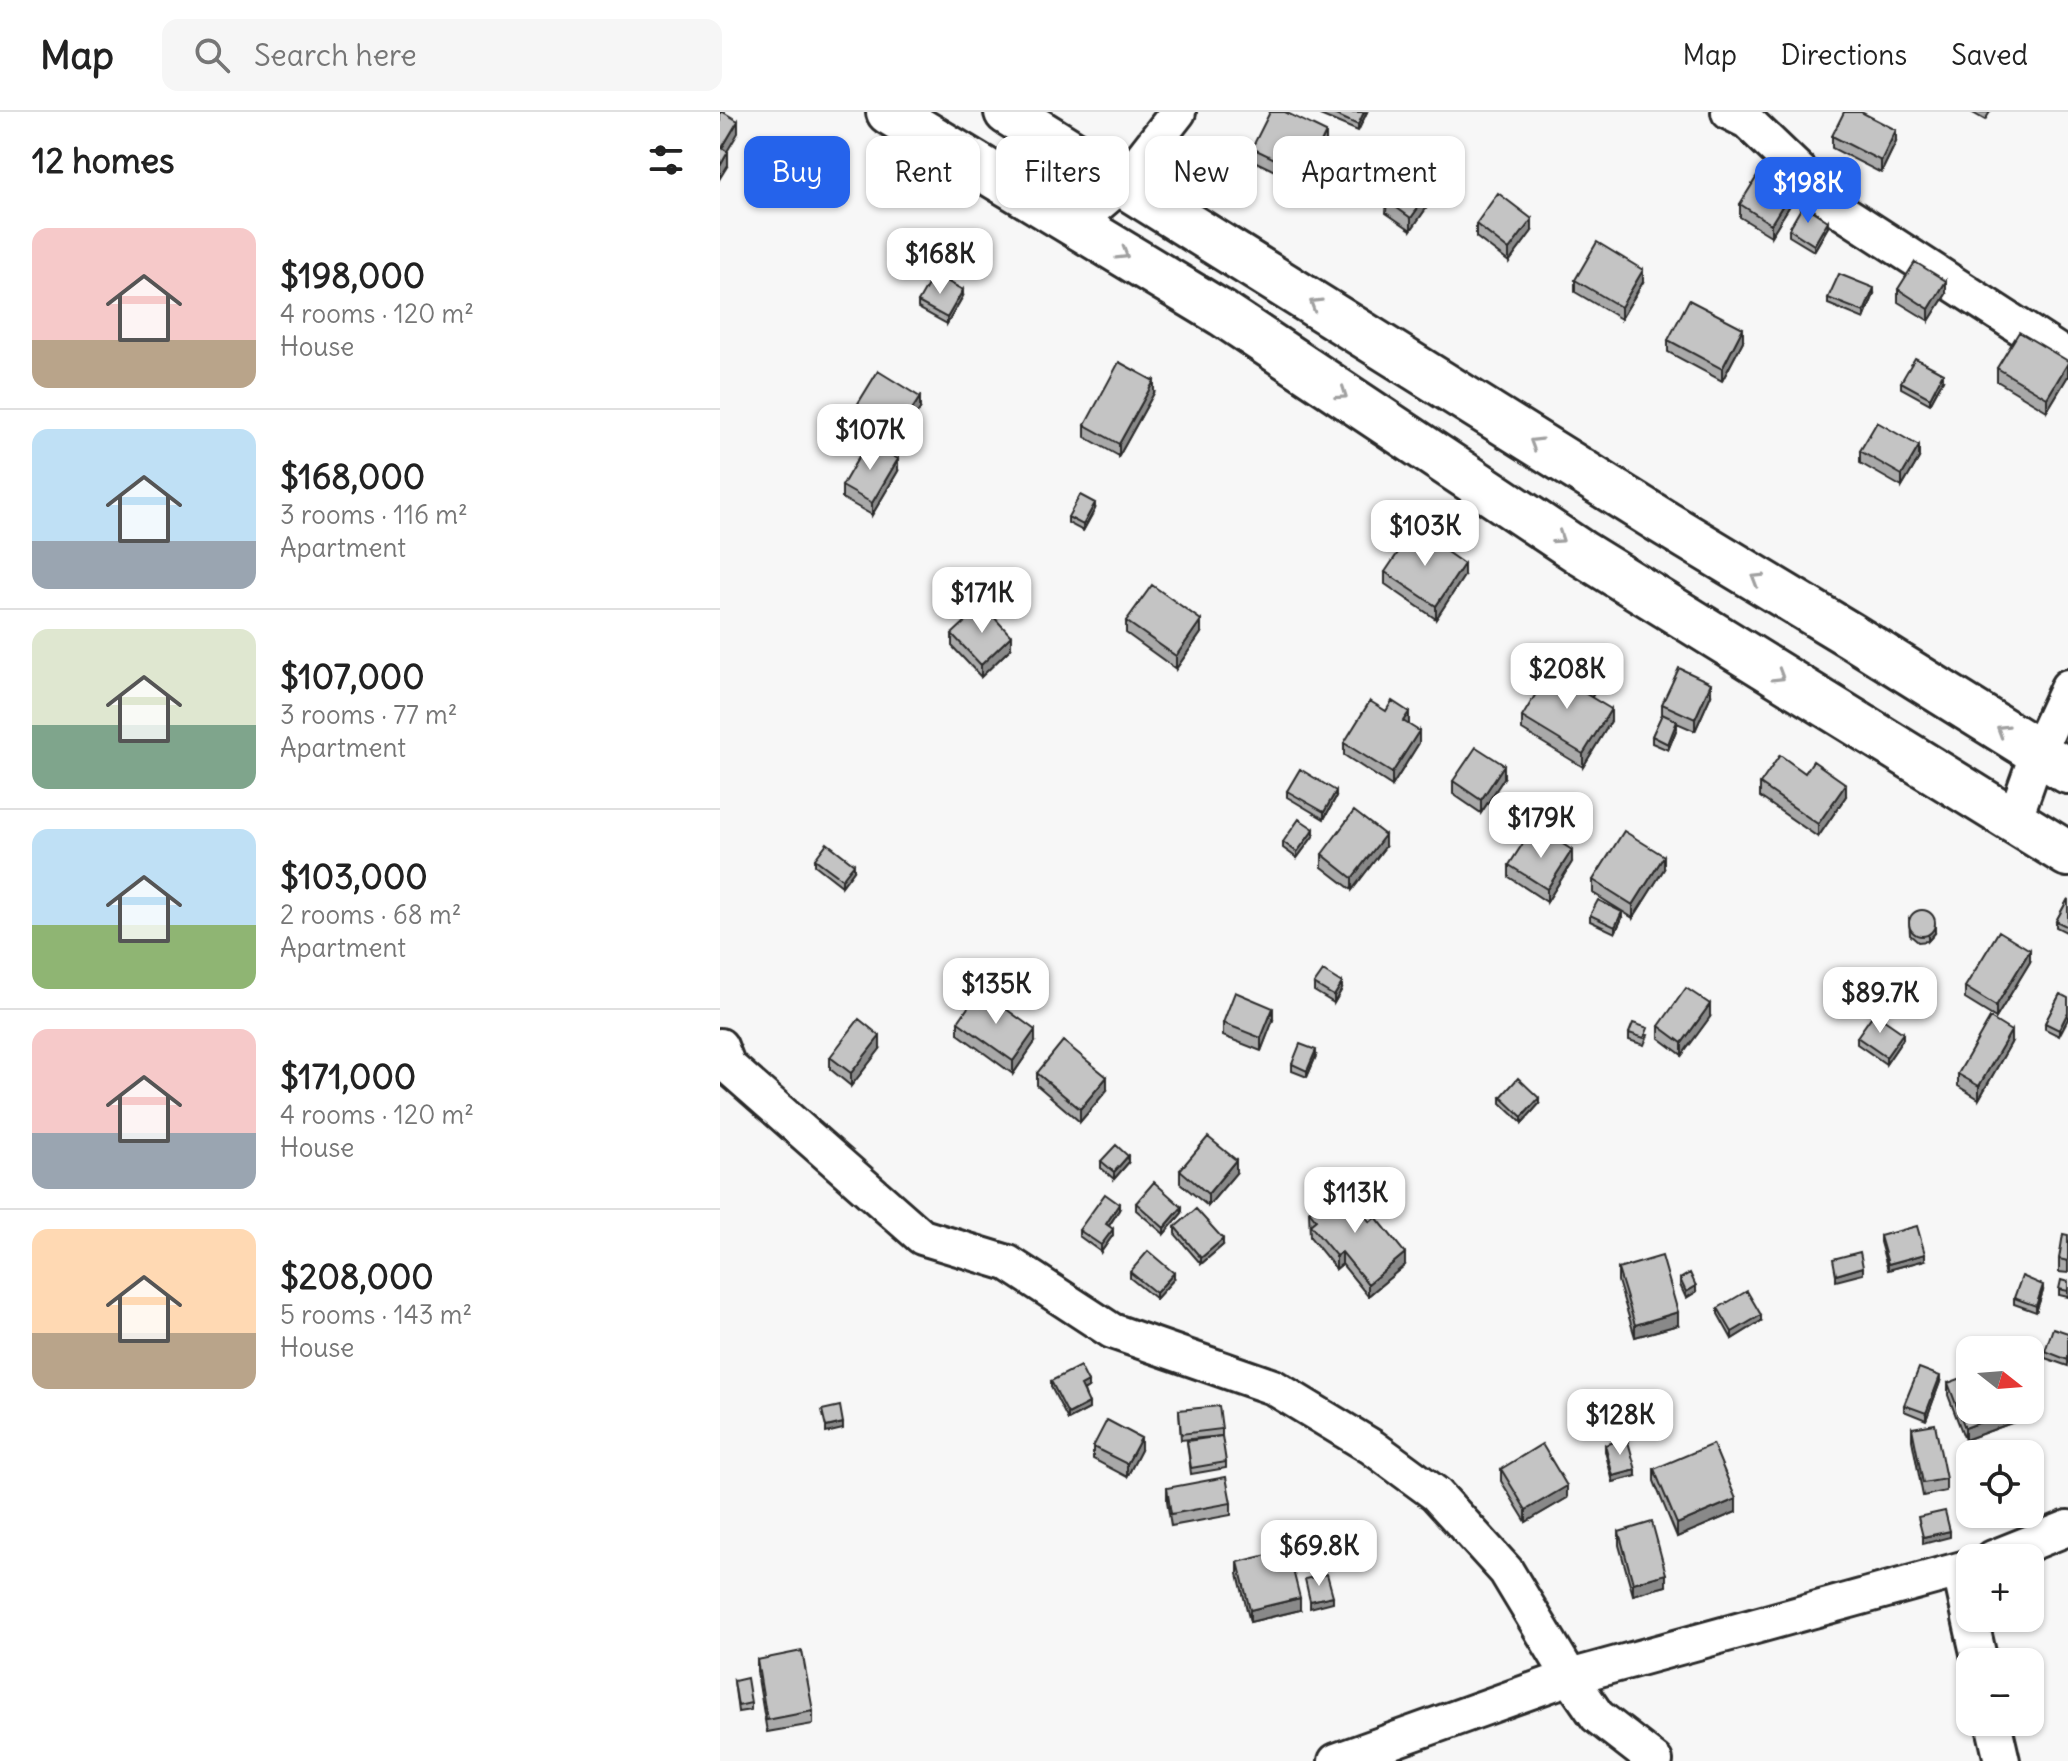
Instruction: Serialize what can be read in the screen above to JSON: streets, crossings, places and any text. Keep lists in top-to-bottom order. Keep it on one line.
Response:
{"north":"right","page":{"header":"Map","search":"Search here","nav":["Map","Directions","Saved"],"heading":"12 homes","chip":["Buy","Rent","Filters","New","Apartment"],"price":["$198K","$168K","$107K","$103K","$171K","$208K","$179K","$135K","$89.7K","$113K","$128K","$69.8K"],"list":[{"name":"$198,000","note":"4 rooms · 120 m² · House"},{"name":"$168,000","note":"3 rooms · 116 m² · Apartment"},{"name":"$107,000","note":"3 rooms · 77 m² · Apartment"},{"name":"$103,000","note":"2 rooms · 68 m² · Apartment"},{"name":"$171,000","note":"4 rooms · 120 m² · House"},{"name":"$208,000","note":"5 rooms · 143 m² · House"}],"map_buttons":["+","−"]}}
